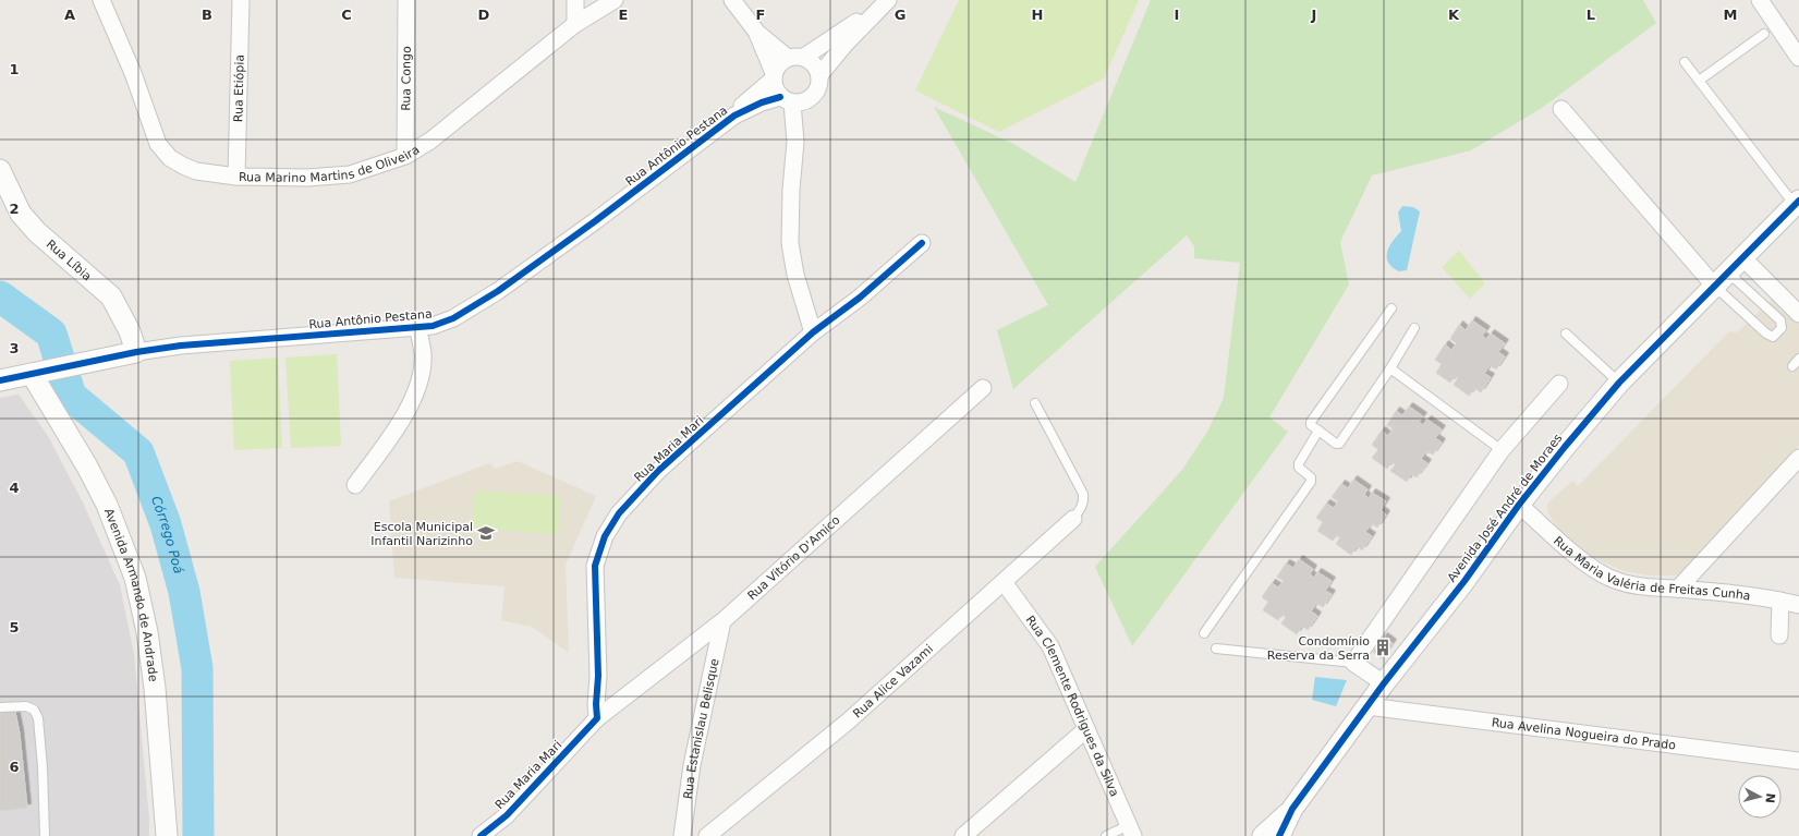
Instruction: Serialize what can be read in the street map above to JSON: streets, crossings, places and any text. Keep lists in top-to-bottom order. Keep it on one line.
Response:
{"streets":{"street":["Rua Congo","Rua Etiópia","Rua Antônio Pestana","Rua Marino Martins de Oliveira","Rua Líbia","Rua Maria Mari","Avenida José André de Moraes","Rua Vitório D'Amico","Rua Maria Valéria de Freitas Cunha","Avenida Armando de Andrade","Rua Alice Vazami","Rua Clemente Rodrigues da Silva","Rua Estanislau Belisque","Rua Avelina Nogueira do Prado"]},"crossings":[["Rua Congo","Rua Marino Martins de Oliveira"],["Rua Etiópia","Rua Marino Martins de Oliveira"],["Rua Antônio Pestana","Rua Líbia"],["Rua Antônio Pestana","Avenida Armando de Andrade"],["Rua Maria Mari","Rua Vitório D'Amico"],["Avenida José André de Moraes","Rua Maria Valéria de Freitas Cunha"],["Avenida José André de Moraes","Rua Avelina Nogueira do Prado"],["Rua Vitório D'Amico","Rua Estanislau Belisque"],["Rua Alice Vazami","Rua Clemente Rodrigues da Silva"]],"water":["Córrego Poá"],"places":{"school or university":["Escola Municipal Infantil Narizinho"],"building":["Condomínio Reserva da Serra"]},"north":"right","grid":{"columns":["A","B","C","D","E","F","G","H","I","J","K","L","M"],"rows":["1","2","3","4","5","6"]}}
